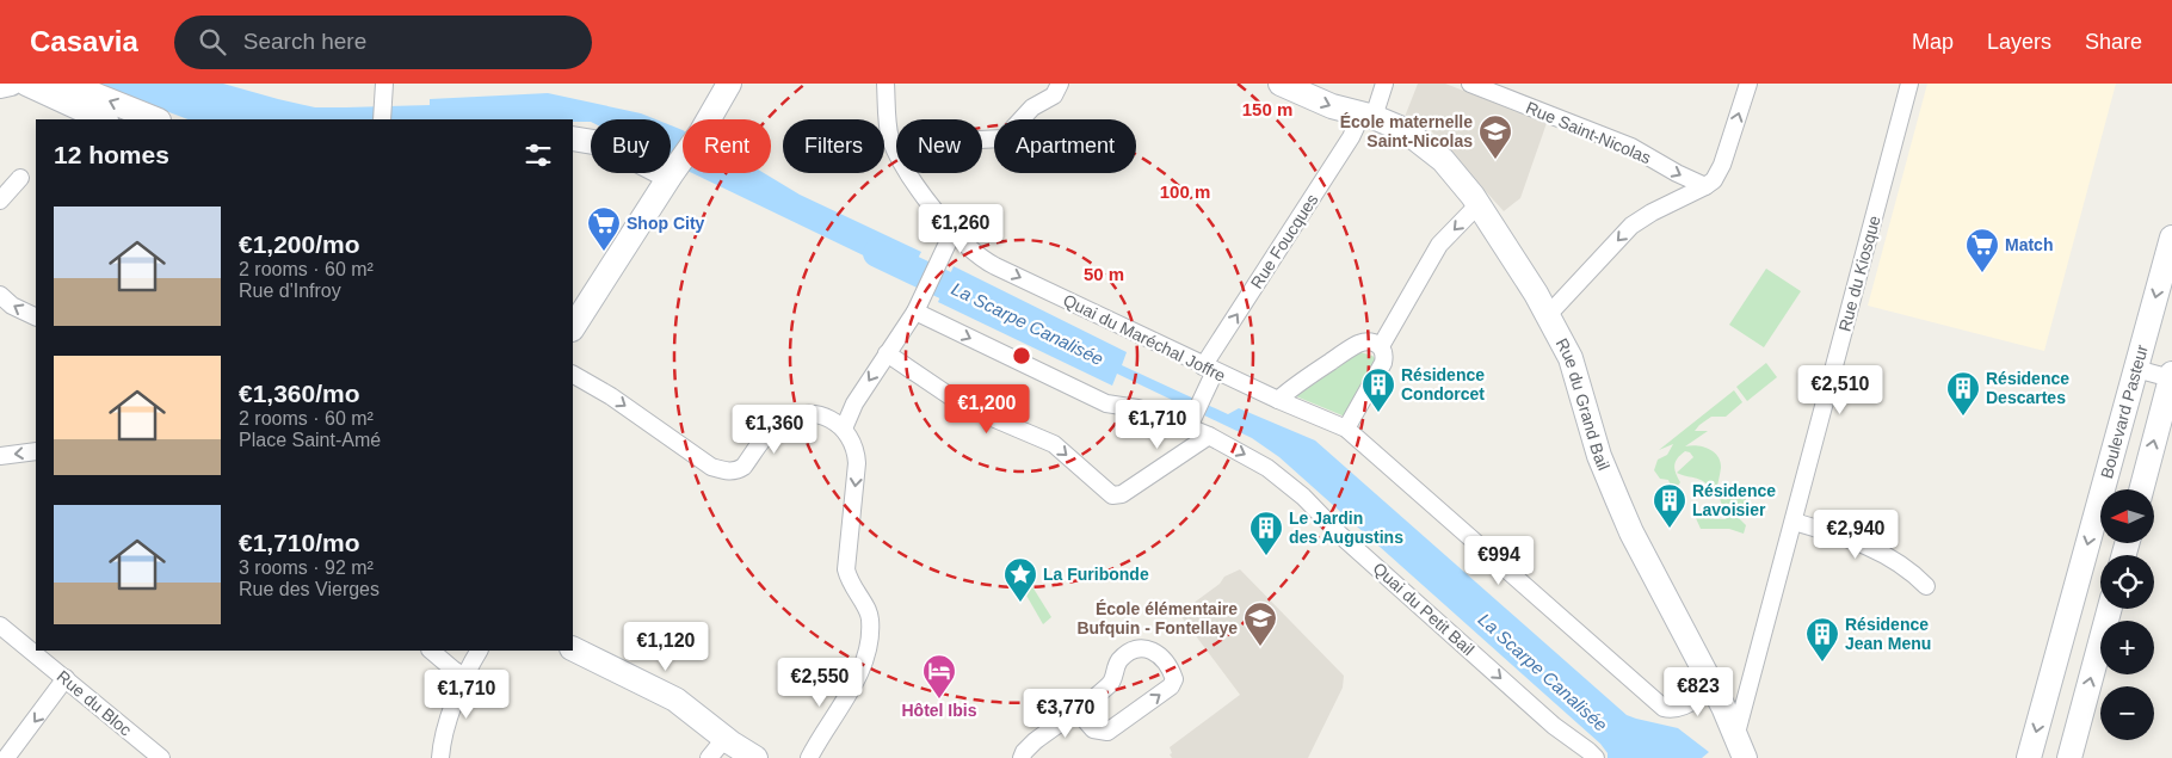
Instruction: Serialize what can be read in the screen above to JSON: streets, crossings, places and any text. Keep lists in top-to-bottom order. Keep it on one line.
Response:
{"streets":{"street":["Rue Saint-Nicolas","Rue Foucques","Rue du Kiosque","Quai du Maréchal Joffre","Rue du Grand Bail","Boulevard Pasteur","Quai du Petit Bail","Rue du Bloc"]},"crossings":[["Rue Foucques","Quai du Maréchal Joffre"],["Rue Foucques","Rue du Grand Bail"],["Rue Foucques","Quai du Petit Bail"],["Rue du Kiosque","Rue du Grand Bail"],["Quai du Maréchal Joffre","Rue du Grand Bail"]],"one_way":["Rue Saint-Nicolas","Quai du Petit Bail"],"water":["La Scarpe Canalisée"],"places":{"school or university":["École maternelle Saint-Nicolas","École élémentaire Bufquin - Fontellaye"],"supermarket":["Shop City","Match"],"building":["Résidence Condorcet","Résidence Descartes","Résidence Lavoisier","Le Jardin des Augustins","Résidence Jean Menu"],"place":["La Furibonde"],"hotel":["Hôtel Ibis"]},"north":"left","page":{"header":"Casavia","search":"Search here","nav":["Map","Layers","Share"],"chip":["Buy","Rent","Filters","New","Apartment"],"heading":"12 homes","list":[{"name":"€1,200/mo","note":"2 rooms · 60 m² · Rue d'Infroy"},{"name":"€1,360/mo","note":"2 rooms · 60 m² · Place Saint-Amé"},{"name":"€1,710/mo","note":"3 rooms · 92 m² · Rue des Vierges"}],"price":["€1,260","€2,510","€1,200","€1,710","€1,360","€2,940","€994","€1,120","€2,550","€823","€1,710","€3,770"],"map_buttons":["+","−"]},"rings":["150 m","100 m","50 m"]}
